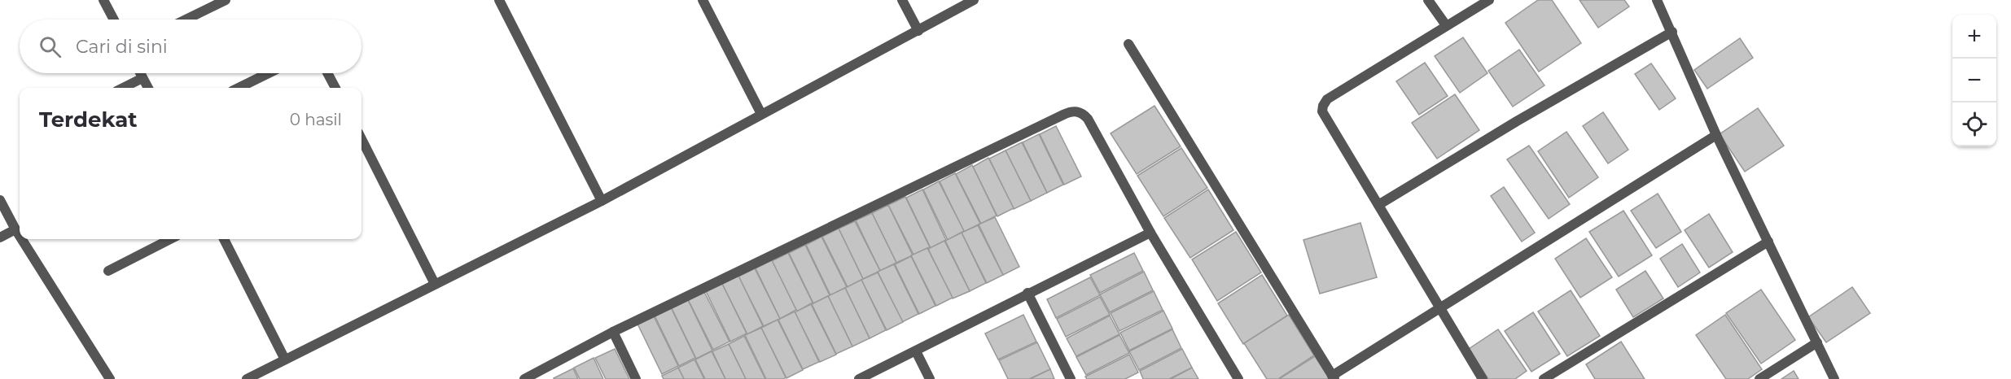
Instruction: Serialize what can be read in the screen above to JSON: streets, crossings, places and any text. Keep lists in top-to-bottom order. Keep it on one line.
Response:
{"page":{"map_buttons":["+","−"],"search":"Cari di sini","heading":["Terdekat","0 hasil"]}}
